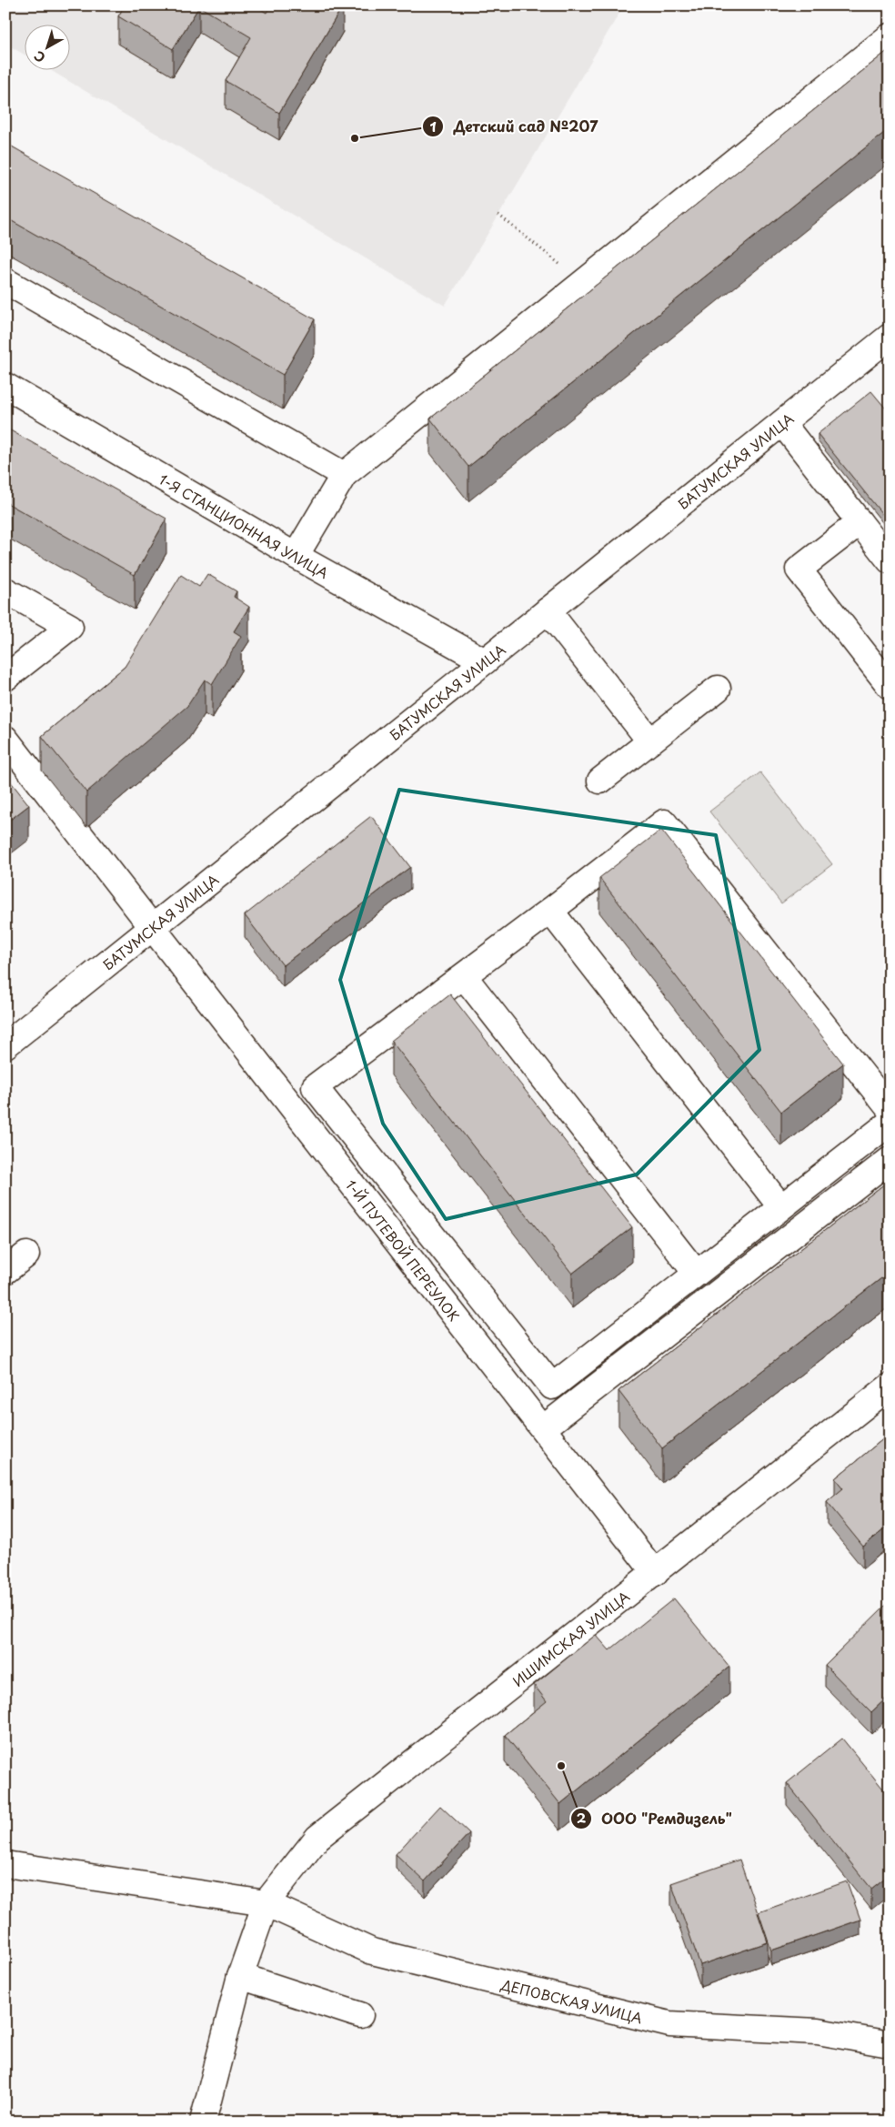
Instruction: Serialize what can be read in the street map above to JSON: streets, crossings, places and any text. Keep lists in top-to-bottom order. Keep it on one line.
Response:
{"streets":{"street":["БАТУМСКАЯ УЛИЦА","1-Я СТАНЦИОННАЯ УЛИЦА","1-Й ПУТЕВОЙ ПЕРЕУЛОК","ИШИМСКАЯ УЛИЦА","ДЕПОВСКАЯ УЛИЦА"]},"crossings":[["БАТУМСКАЯ УЛИЦА","1-Я СТАНЦИОННАЯ УЛИЦА"],["БАТУМСКАЯ УЛИЦА","1-Й ПУТЕВОЙ ПЕРЕУЛОК"],["1-Й ПУТЕВОЙ ПЕРЕУЛОК","ИШИМСКАЯ УЛИЦА"],["ИШИМСКАЯ УЛИЦА","ДЕПОВСКАЯ УЛИЦА"]],"places":["Детский сад №207","ООО \"Ремдизель\""],"north":"bottom left"}
